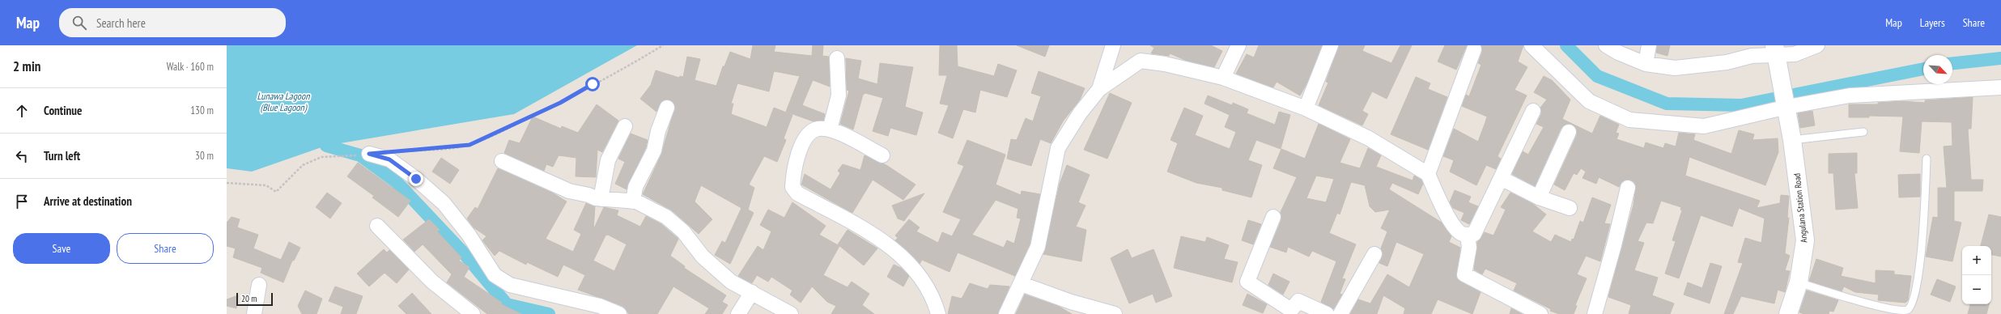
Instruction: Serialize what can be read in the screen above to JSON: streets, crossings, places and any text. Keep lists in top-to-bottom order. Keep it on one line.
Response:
{"streets":{"street":["Angulana Station Road"]},"water":["Lunawa Lagoon (Blue Lagoon)"],"scale_bar":"20 m","north":"bottom right","page":{"header":"Map","search":"Search here","nav":["Map","Layers","Share"],"heading":["2 min","Walk · 160 m"],"list":[["Continue","130 m"],["Turn left","30 m"],"Arrive at destination"],"buttons":["Save","Share"],"map_buttons":["+","−"],"scale":"20 m"}}
